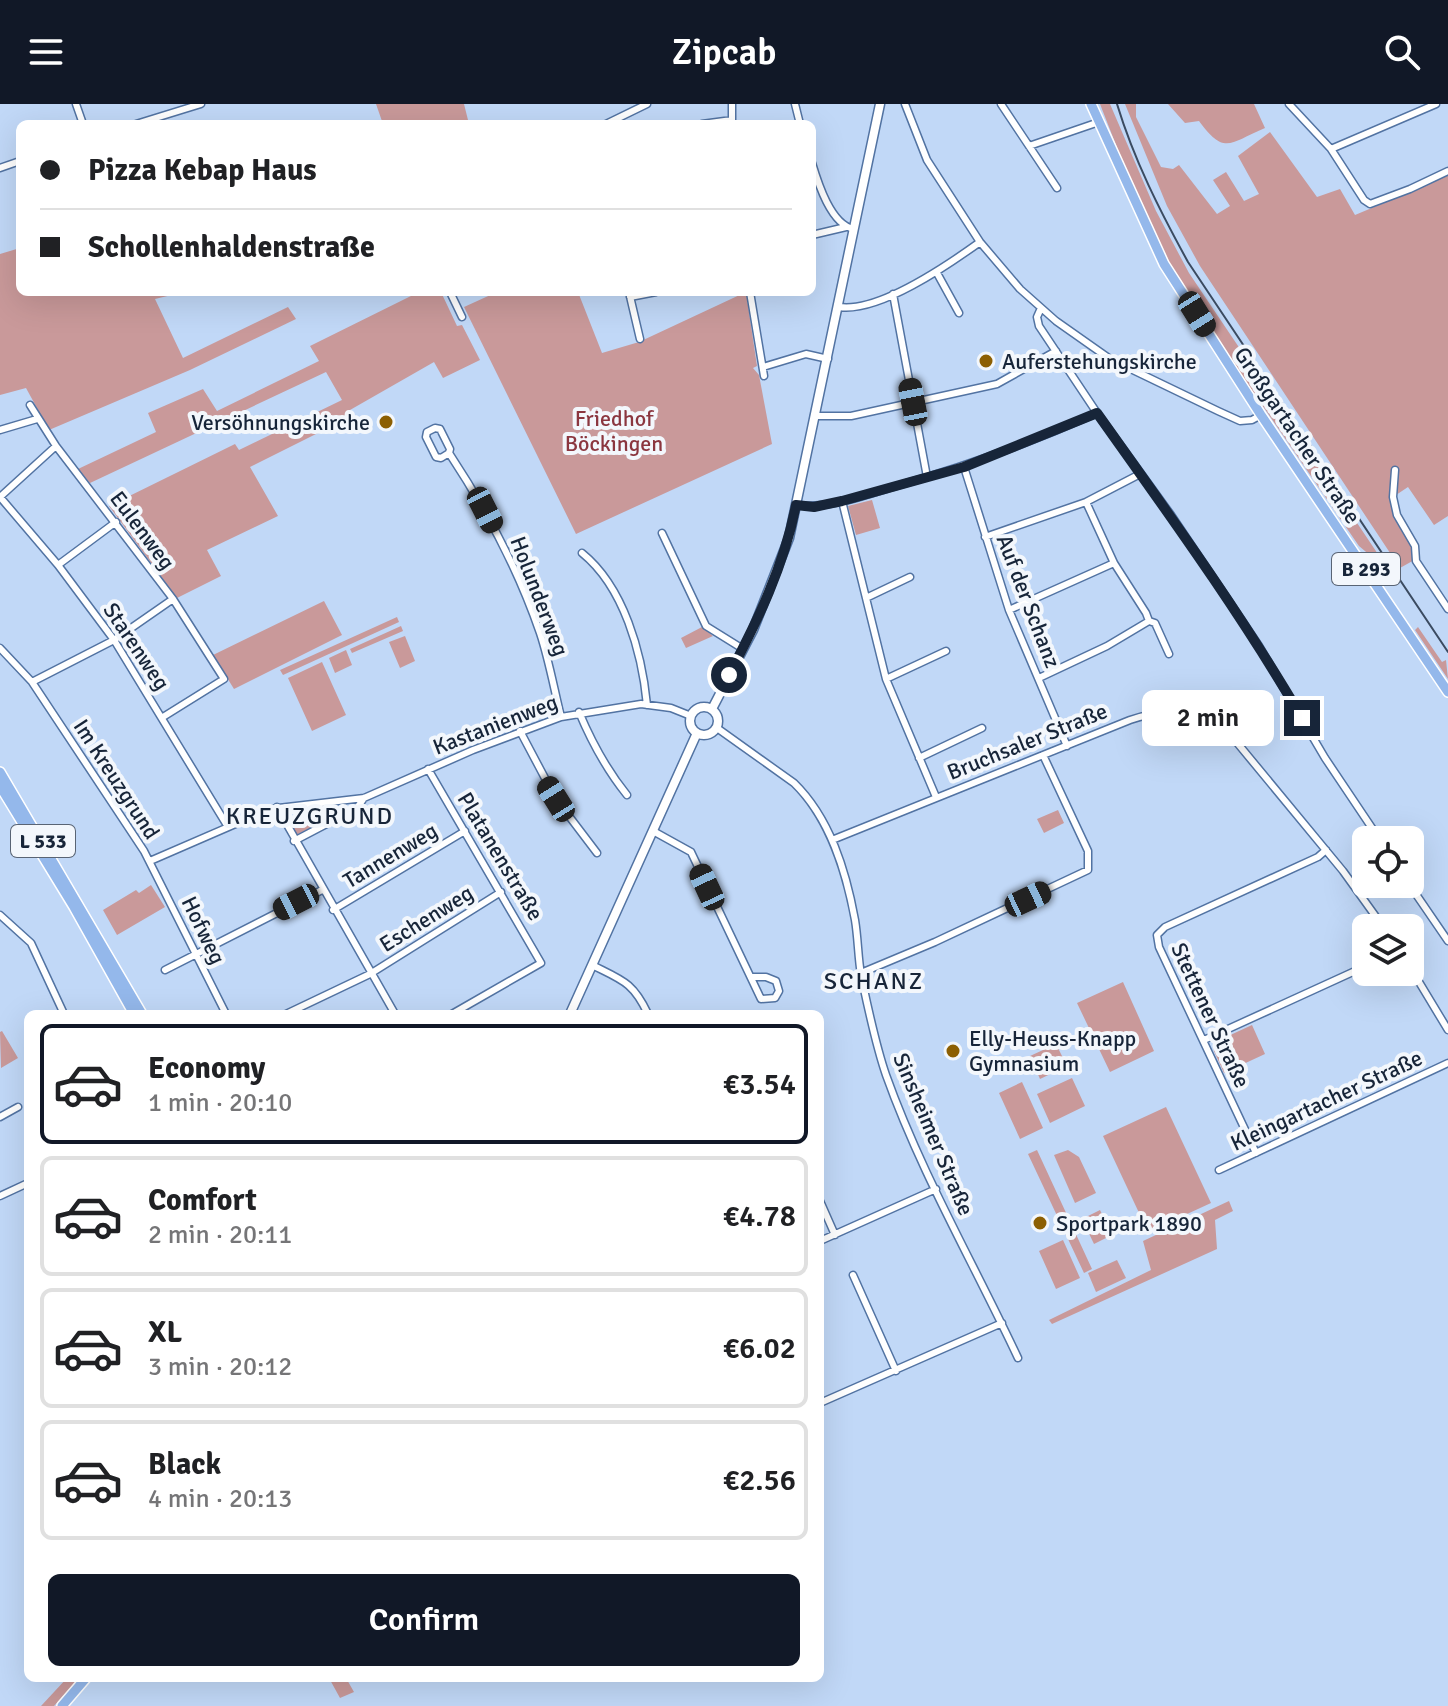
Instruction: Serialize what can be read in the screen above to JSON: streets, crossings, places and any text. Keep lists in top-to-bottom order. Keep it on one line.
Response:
{"streets":{"main road":["Großgartacher Straße","B 293","L 533"],"street":["Eulenweg","Holunderweg","Auf der Schanz","Starenweg","Kastanienweg","Bruchsaler Straße","Im Kreuzgrund","Tannenweg","Platanenstraße","Eschenweg","Hofweg","Stettener Straße","Kleingartacher Straße","Sinsheimer Straße"]},"crossings":[["Eulenweg","Starenweg"],["Holunderweg","Kastanienweg"],["Auf der Schanz","Bruchsaler Straße"],["Starenweg","Im Kreuzgrund"],["Kastanienweg","Im Kreuzgrund"],["Kastanienweg","Platanenstraße"],["Kastanienweg","Sinsheimer Straße"],["Bruchsaler Straße","Stettener Straße"],["Bruchsaler Straße","Sinsheimer Straße"],["Im Kreuzgrund","Hofweg"],["Tannenweg","Platanenstraße"],["Platanenstraße","Eschenweg"],["Stettener Straße","Kleingartacher Straße"]],"districts":["KREUZGRUND","SCHANZ"],"parks":["Friedhof Böckingen"],"places":["Auferstehungskirche","Versöhnungskirche","Elly-Heuss-Knapp Gymnasium","Sportpark 1890"],"page":{"header":"Zipcab","banner":["Pizza Kebap Haus","Schollenhaldenstraße"],"bubble":"2 min","list":[{"name":"Economy","note":"1 min · 20:10","value":"€3.54"},{"name":"Comfort","note":"2 min · 20:11","value":"€4.78"},{"name":"XL","note":"3 min · 20:12","value":"€6.02"},{"name":"Black","note":"4 min · 20:13","value":"€2.56"}],"buttons":"Confirm"}}
